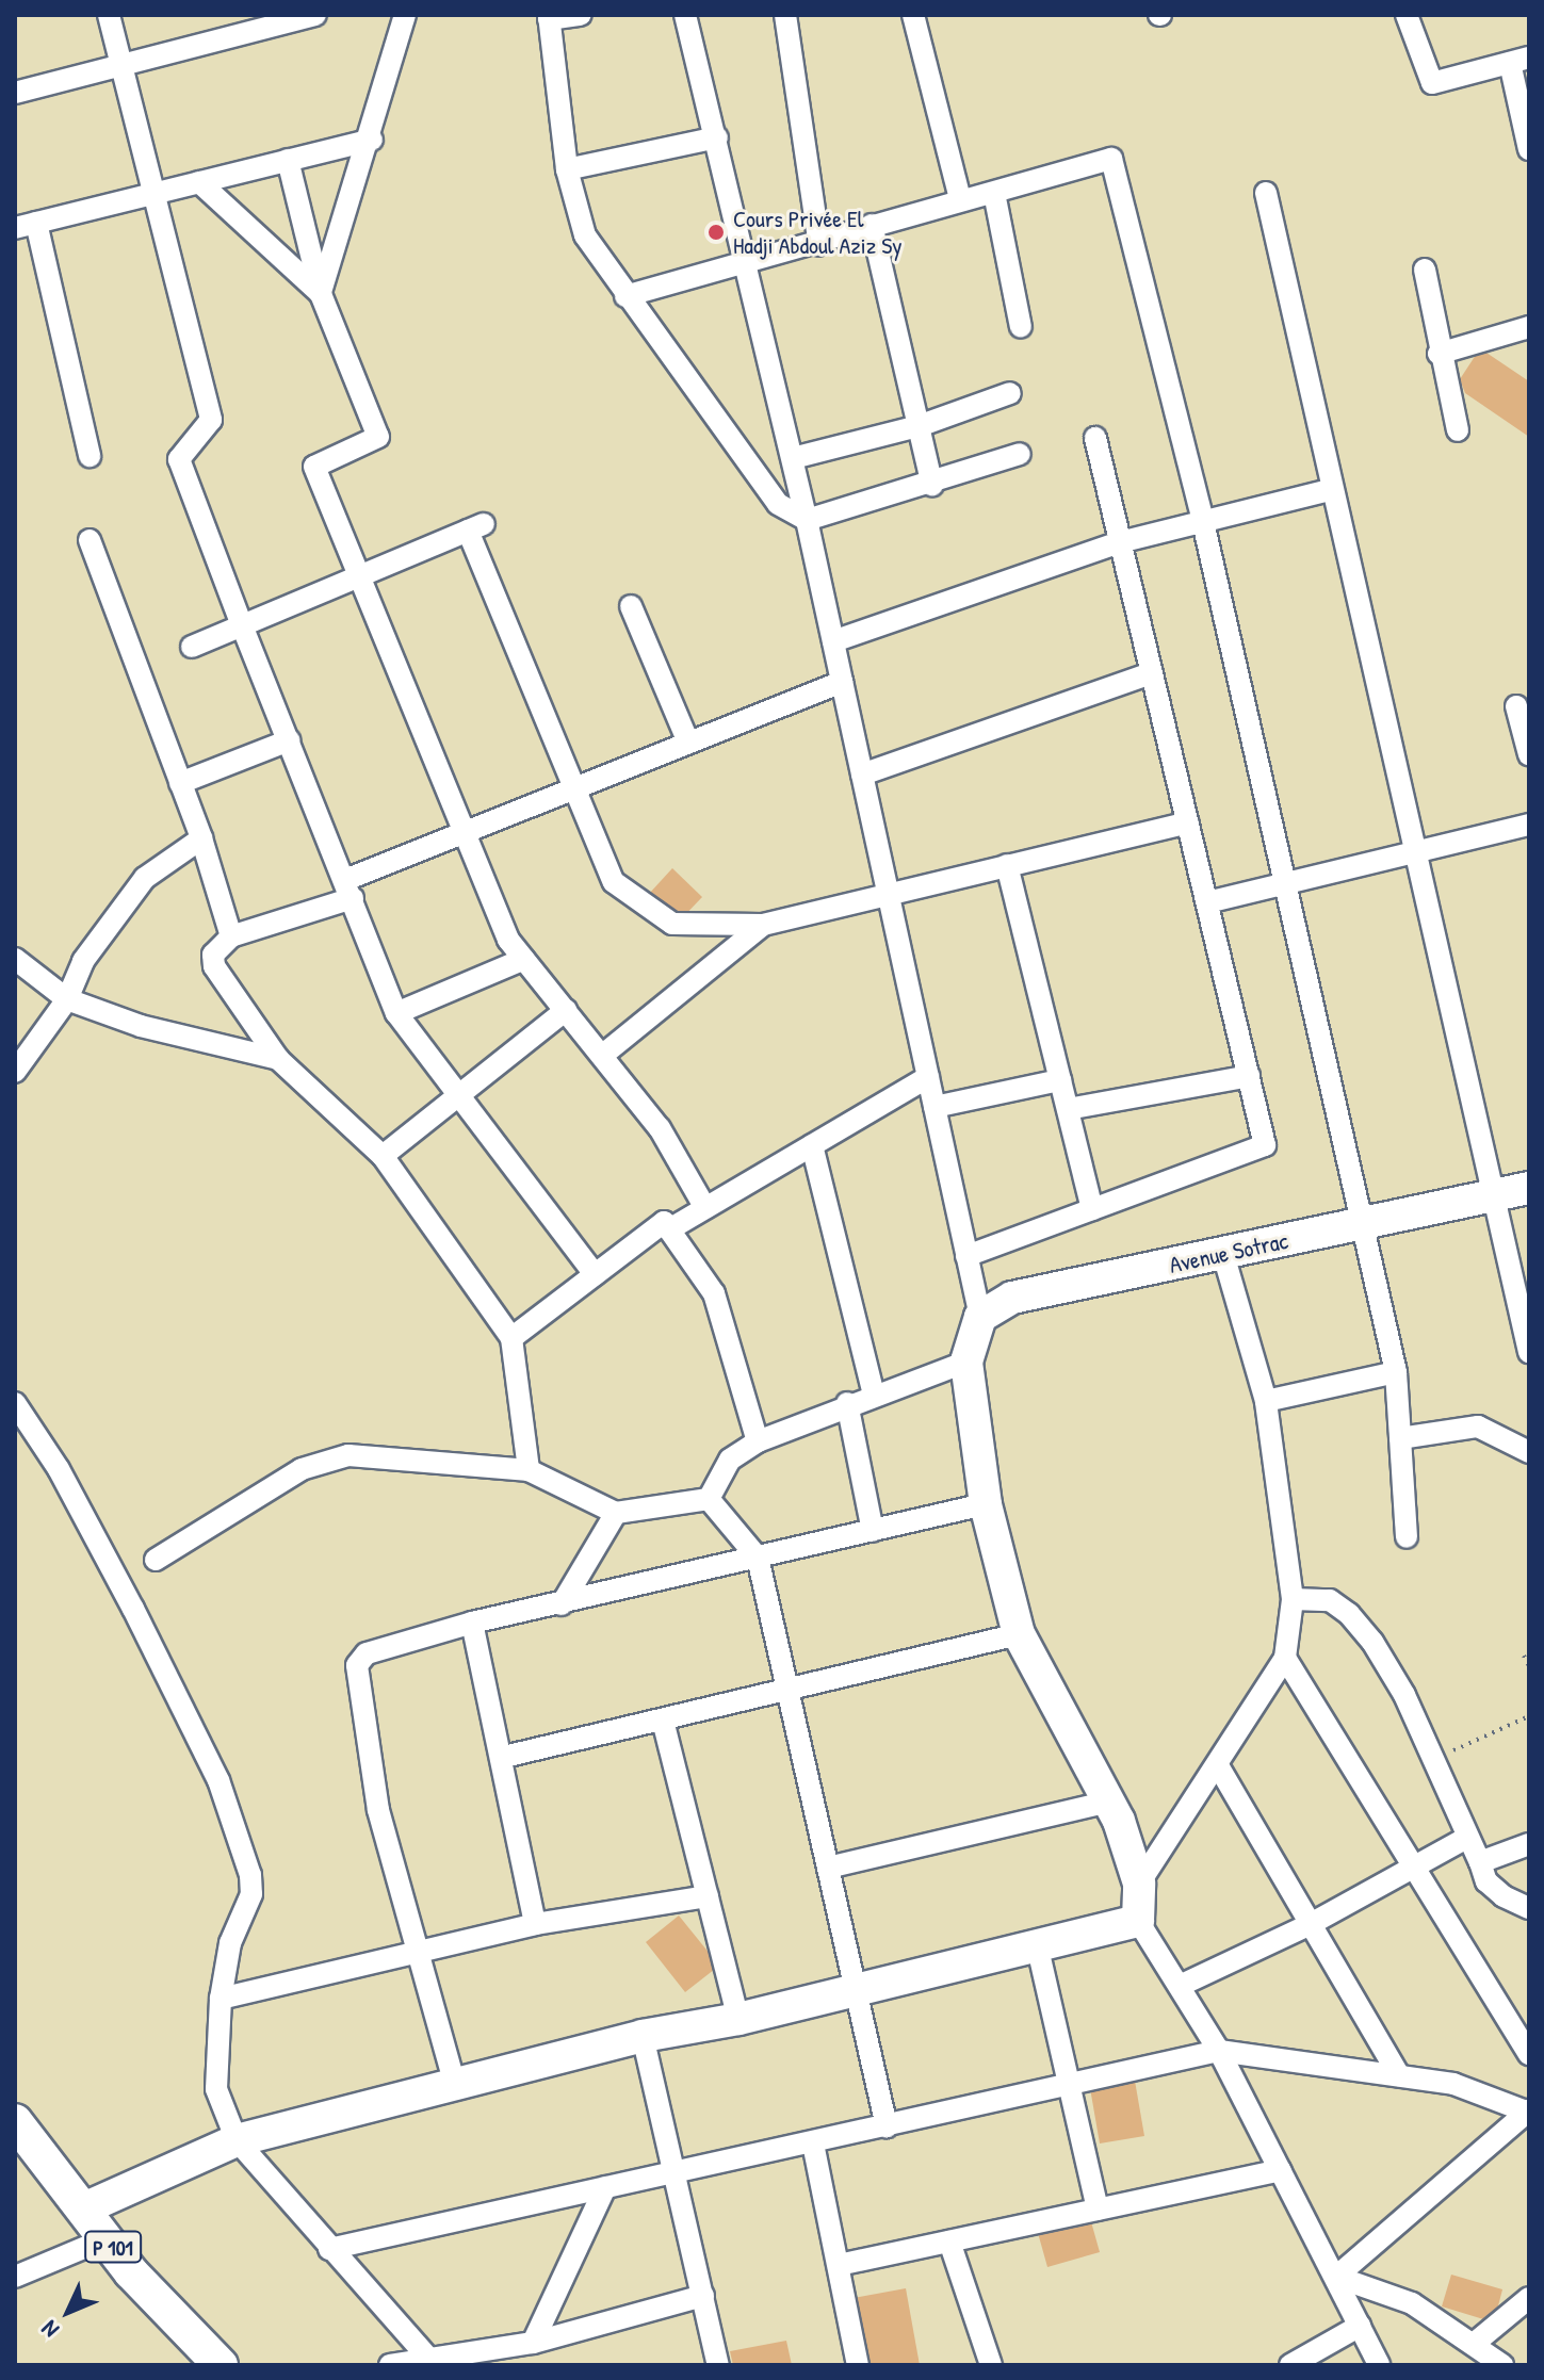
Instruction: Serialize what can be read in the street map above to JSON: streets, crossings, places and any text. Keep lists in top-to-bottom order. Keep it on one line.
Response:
{"streets":{"main road":["P 101"],"street":["Avenue Sotrac"]},"places":["Cours Privée El Hadji Abdoul Aziz Sy"],"north":"bottom left"}
